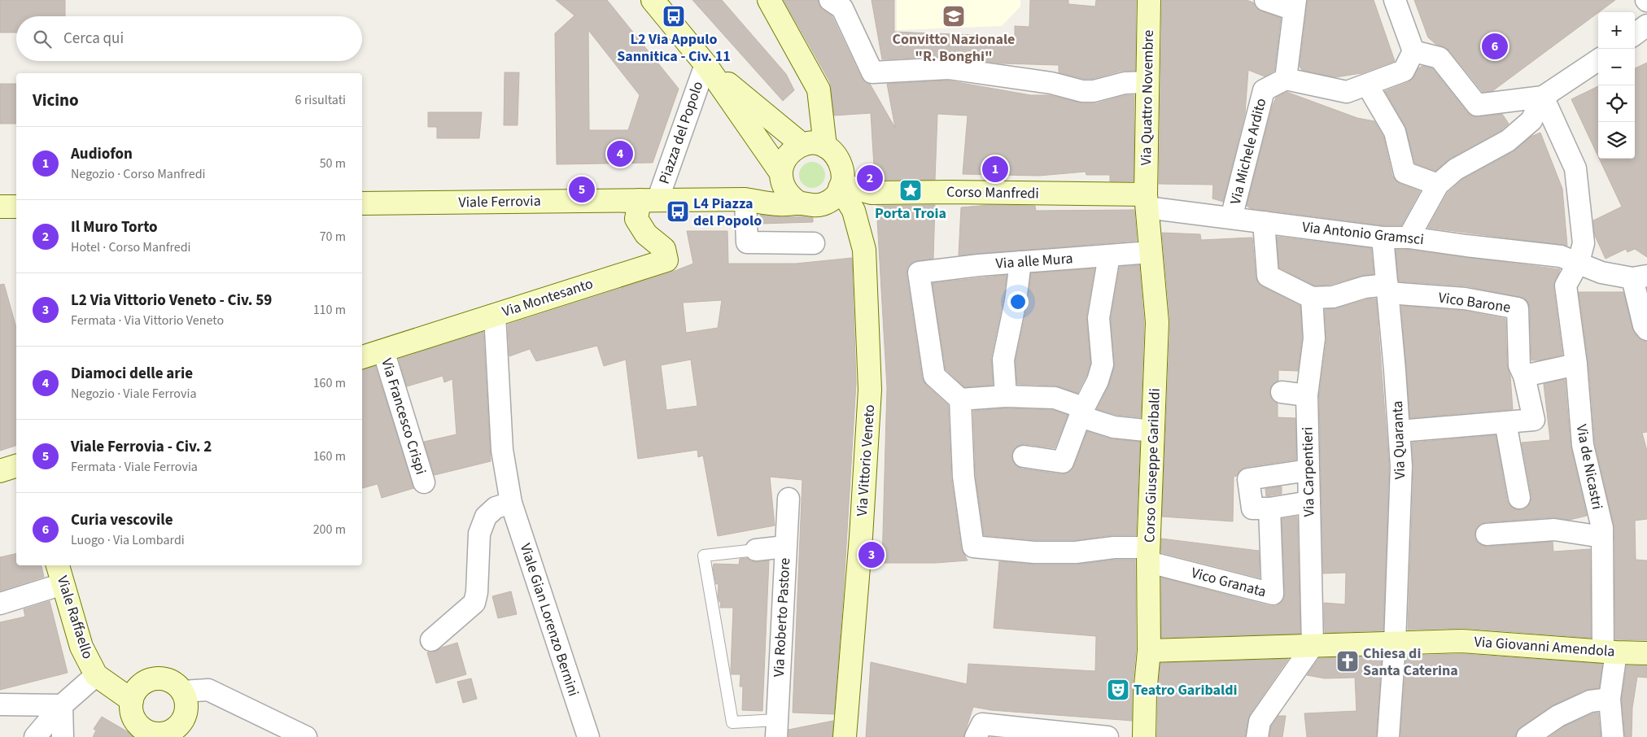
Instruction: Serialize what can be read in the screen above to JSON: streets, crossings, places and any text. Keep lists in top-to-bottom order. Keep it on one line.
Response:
{"streets":{"street":["Via Quattro Novembre","Piazza del Popolo","Via Michele Ardito","Corso Manfredi","Viale Ferrovia","Via Antonio Gramsci","Via alle Mura","Via Montesanto","Vico Barone","Via Francesco Crispi","Via Quaranta","Via Vittorio Veneto","Corso Giuseppe Garibaldi","Via de Nicastri","Via Carpentieri","Vico Granata","Viale Raffaello","Via Roberto Pastore","Viale Gian Lorenzo Bernini","Via Giovanni Amendola"]},"crossings":[["Via Quattro Novembre","Corso Manfredi"],["Via Quattro Novembre","Via Antonio Gramsci"],["Via Quattro Novembre","Corso Giuseppe Garibaldi"],["Piazza del Popolo","Corso Manfredi"],["Piazza del Popolo","Viale Ferrovia"],["Piazza del Popolo","Via Montesanto"],["Piazza del Popolo","Via Vittorio Veneto"],["Via Michele Ardito","Via Antonio Gramsci"],["Corso Manfredi","Via Antonio Gramsci"],["Corso Manfredi","Via Vittorio Veneto"],["Corso Manfredi","Corso Giuseppe Garibaldi"],["Viale Ferrovia","Via Montesanto"],["Via Antonio Gramsci","Via Quaranta"],["Via Antonio Gramsci","Corso Giuseppe Garibaldi"],["Via Antonio Gramsci","Via de Nicastri"],["Via alle Mura","Corso Giuseppe Garibaldi"],["Via Montesanto","Via Francesco Crispi"],["Via Montesanto","Viale Gian Lorenzo Bernini"],["Vico Barone","Via Quaranta"],["Via Quaranta","Via Giovanni Amendola"],["Corso Giuseppe Garibaldi","Vico Granata"],["Corso Giuseppe Garibaldi","Via Giovanni Amendola"],["Via de Nicastri","Via Giovanni Amendola"],["Via Carpentieri","Via Giovanni Amendola"]],"places":{"bus stop":["L2 Via Appulo Sannitica - Civ. 11","L4 Piazza del Popolo"],"school or university":["Convitto Nazionale \"R. Bonghi\""],"place":["Porta Troia"],"church":["Chiesa di Santa Caterina"],"theatre":["Teatro Garibaldi"]},"page":{"map_buttons":["+","−"],"search":"Cerca qui","pins":["6","4","1","2","5","3"],"heading":["Vicino","6 risultati"],"list":[{"mark":"1","name":"Audiofon","note":"Negozio · Corso Manfredi","value":"50 m"},{"mark":"2","name":"Il Muro Torto","note":"Hotel · Corso Manfredi","value":"70 m"},{"mark":"3","name":"L2 Via Vittorio Veneto - Civ. 59","note":"Fermata · Via Vittorio Veneto","value":"110 m"},{"mark":"4","name":"Diamoci delle arie","note":"Negozio · Viale Ferrovia","value":"160 m"},{"mark":"5","name":"Viale Ferrovia - Civ. 2","note":"Fermata · Viale Ferrovia","value":"160 m"},{"mark":"6","name":"Curia vescovile","note":"Luogo · Via Lombardi","value":"200 m"}]}}
